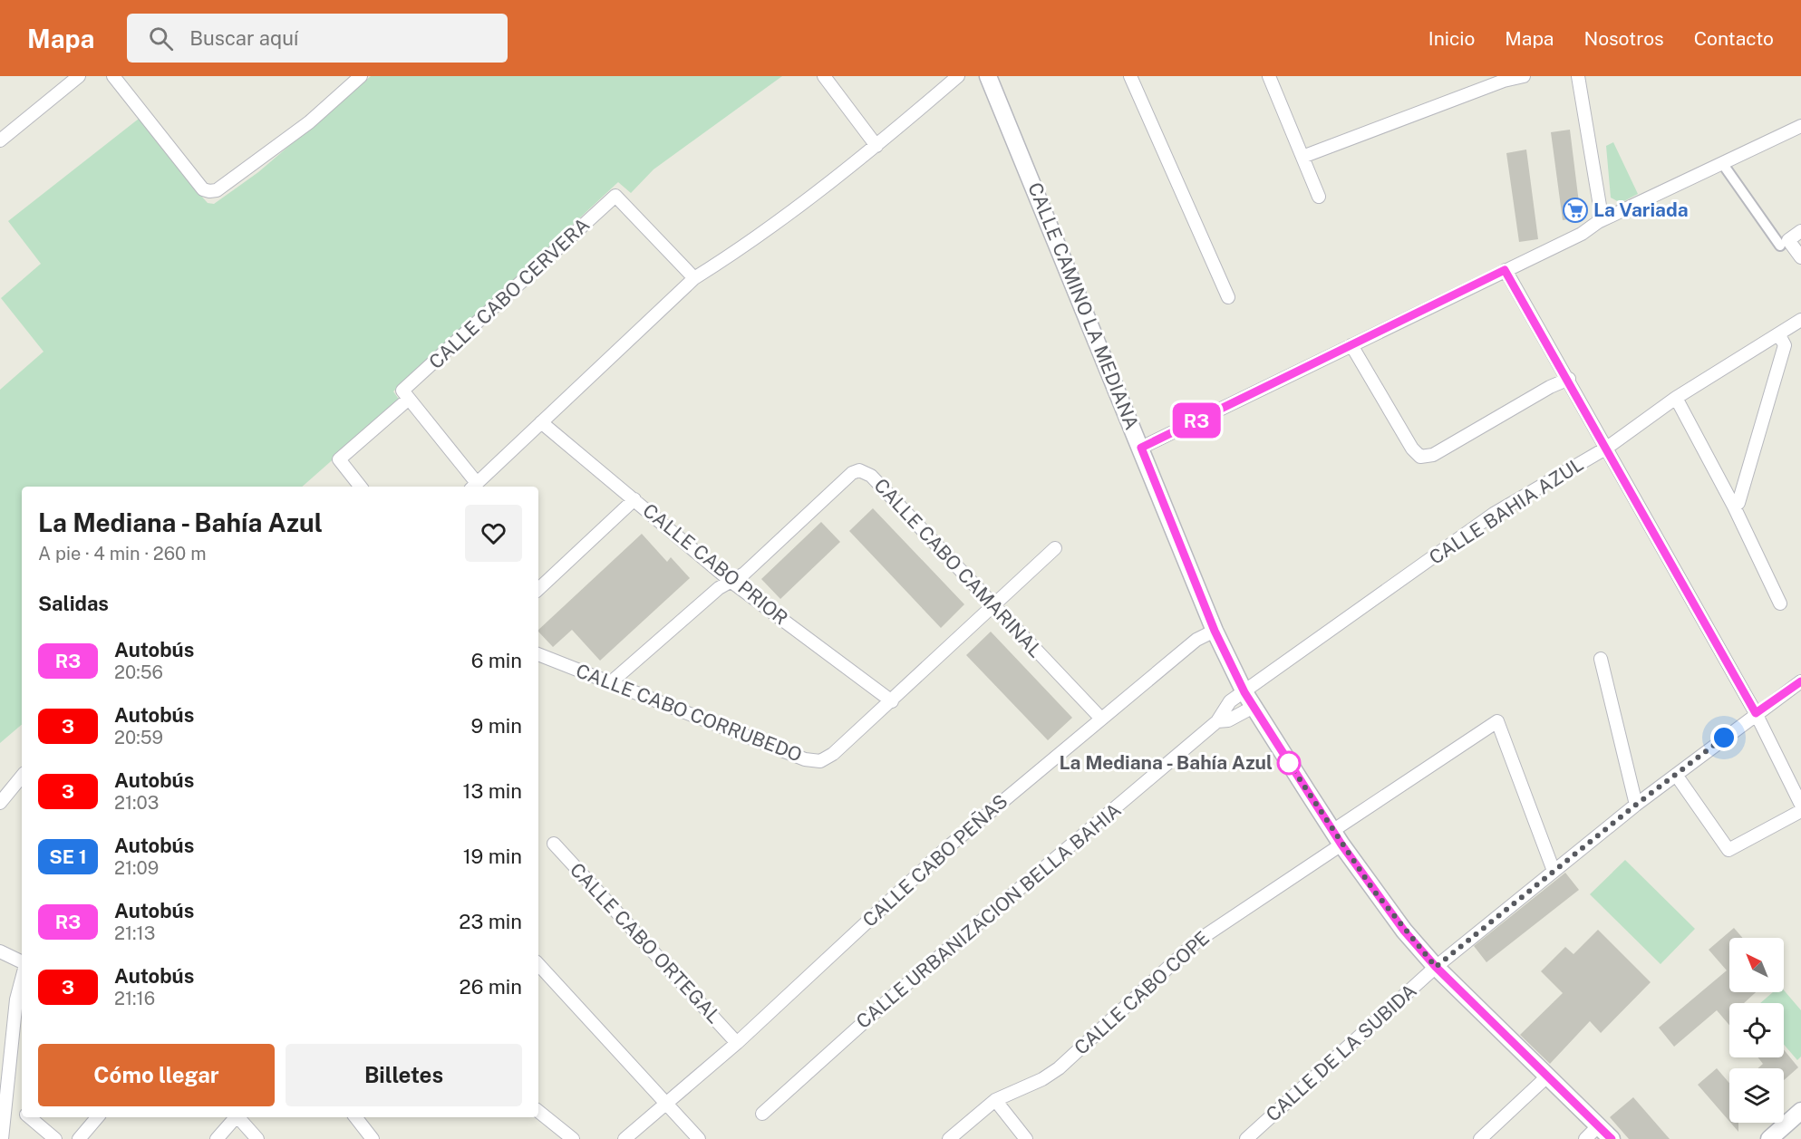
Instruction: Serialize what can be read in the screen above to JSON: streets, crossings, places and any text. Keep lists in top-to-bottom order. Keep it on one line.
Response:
{"streets":{"street":["CALLE CABO CERVERA","CALLE CAMINO LA MEDIANA","CALLE BAHIA AZUL","CALLE CABO PRIOR","CALLE CABO CAMARINAL","CALLE CABO CORRUBEDO","CALLE CABO PEÑAS","CALLE URBANIZACION BELLA BAHIA","CALLE CABO ORTEGAL","CALLE CABO COPE","CALLE DE LA SUBIDA"]},"crossings":[["CALLE CAMINO LA MEDIANA","CALLE BAHIA AZUL"],["CALLE CAMINO LA MEDIANA","CALLE CABO PEÑAS"],["CALLE CAMINO LA MEDIANA","CALLE URBANIZACION BELLA BAHIA"],["CALLE CAMINO LA MEDIANA","CALLE CABO COPE"],["CALLE CAMINO LA MEDIANA","CALLE DE LA SUBIDA"],["CALLE BAHIA AZUL","CALLE URBANIZACION BELLA BAHIA"],["CALLE CABO PRIOR","CALLE CABO CAMARINAL"],["CALLE CABO PRIOR","CALLE CABO CORRUBEDO"],["CALLE CABO CAMARINAL","CALLE CABO CORRUBEDO"],["CALLE CABO CAMARINAL","CALLE CABO PEÑAS"],["CALLE CABO PEÑAS","CALLE CABO ORTEGAL"],["CALLE CABO COPE","CALLE DE LA SUBIDA"]],"places":{"supermarket":["La Variada"],"other":["La Mediana - Bahía Azul"]},"lines":["bus line R3"],"north":"top left","page":{"header":"Mapa","search":"Buscar aquí","nav":["Inicio","Mapa","Nosotros","Contacto"],"on_map":"R3","heading":[["La Mediana - Bahía Azul","A pie · 4 min · 260 m"],"Salidas"],"list":[{"mark":"R3","name":"Autobús","note":"20:56","value":"6 min"},{"mark":"3","name":"Autobús","note":"20:59","value":"9 min"},{"mark":"3","name":"Autobús","note":"21:03","value":"13 min"},{"mark":"SE 1","name":"Autobús","note":"21:09","value":"19 min"},{"mark":"R3","name":"Autobús","note":"21:13","value":"23 min"},{"mark":"3","name":"Autobús","note":"21:16","value":"26 min"}],"buttons":["Cómo llegar","Billetes"]}}
